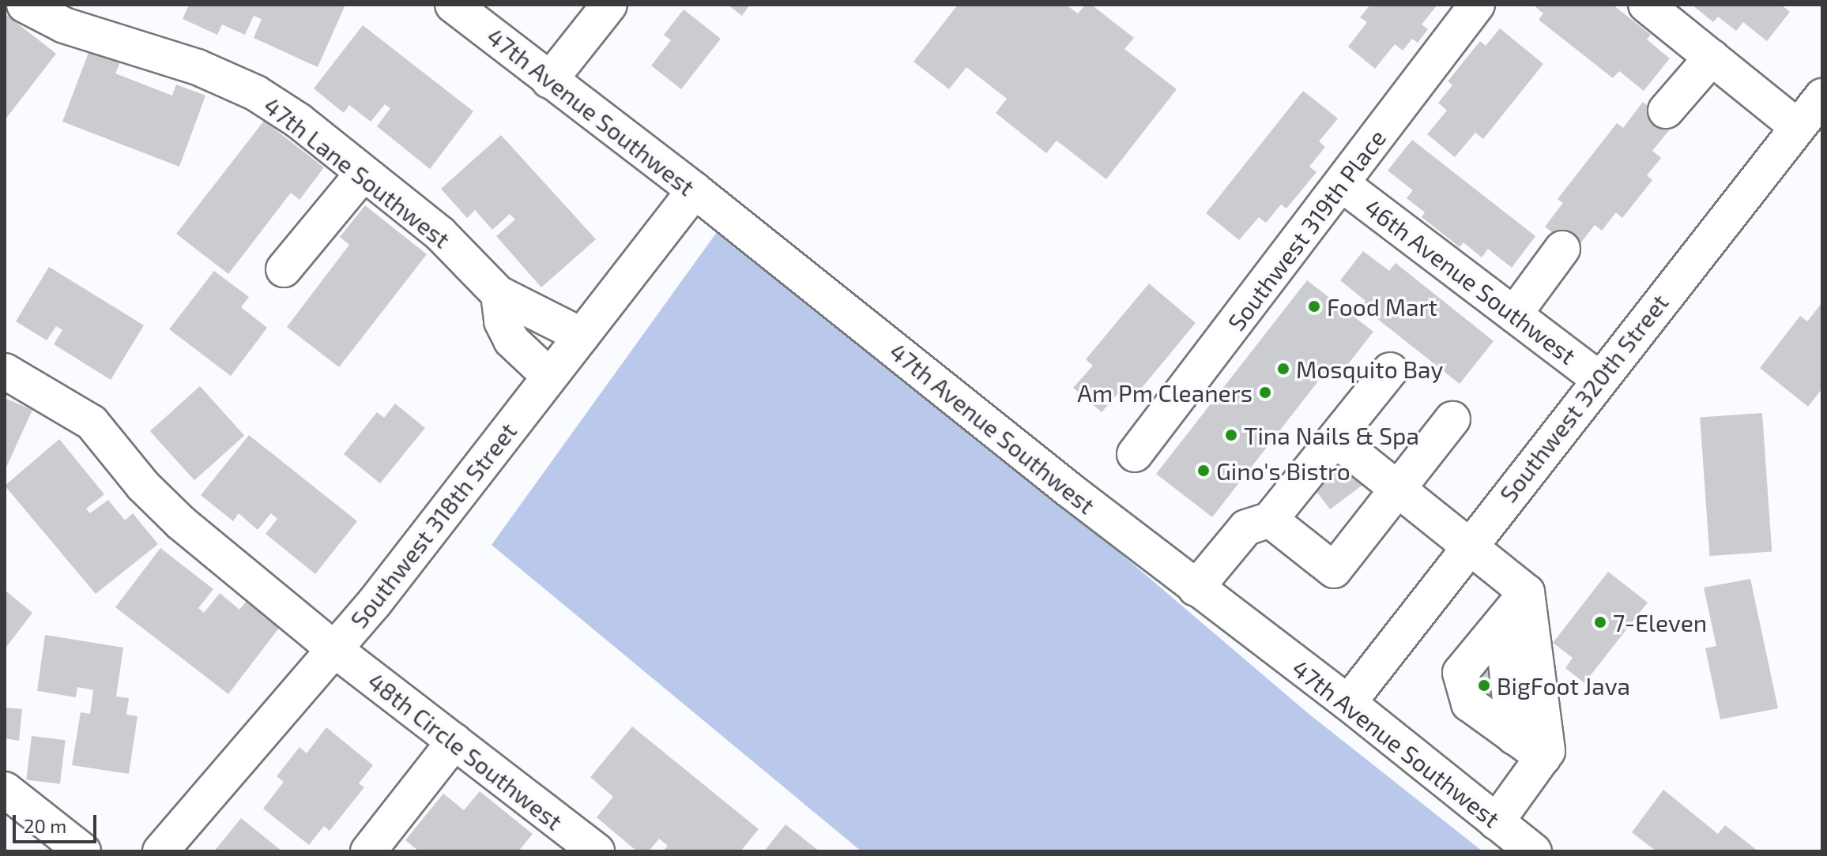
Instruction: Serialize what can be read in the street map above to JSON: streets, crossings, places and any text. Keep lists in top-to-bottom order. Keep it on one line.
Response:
{"streets":{"street":["47th Avenue Southwest","47th Lane Southwest","Southwest 319th Place","46th Avenue Southwest","Southwest 320th Street","Southwest 318th Street","48th Circle Southwest"]},"crossings":[["47th Avenue Southwest","Southwest 320th Street"],["47th Avenue Southwest","Southwest 318th Street"],["47th Lane Southwest","Southwest 318th Street"],["Southwest 319th Place","46th Avenue Southwest"],["46th Avenue Southwest","Southwest 320th Street"],["Southwest 318th Street","48th Circle Southwest"]],"places":["Food Mart","Mosquito Bay","Am Pm Cleaners","Tina Nails & Spa","Gino's Bistro","7-Eleven","BigFoot Java"],"scale_bar":"20 m"}
